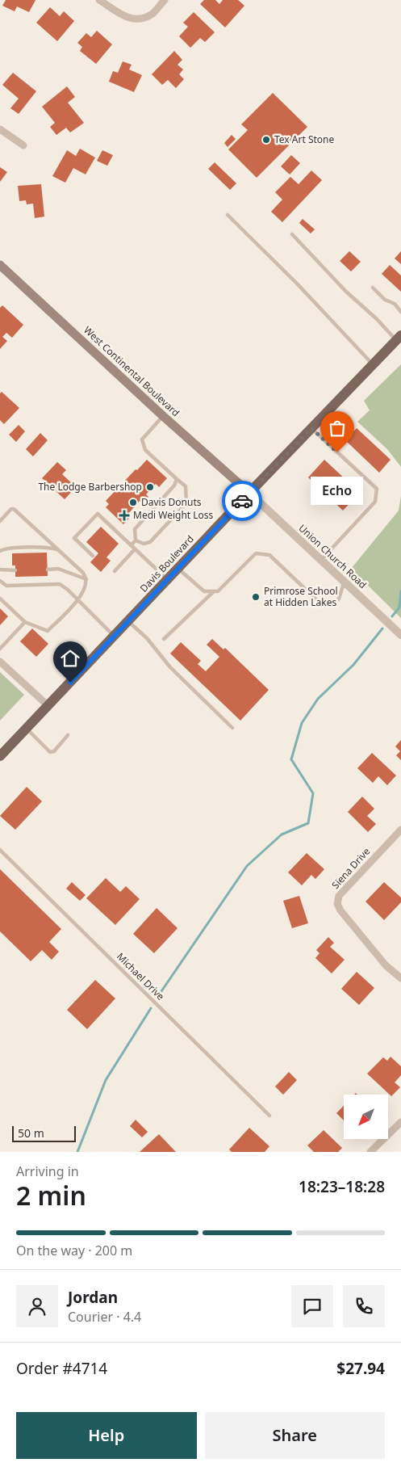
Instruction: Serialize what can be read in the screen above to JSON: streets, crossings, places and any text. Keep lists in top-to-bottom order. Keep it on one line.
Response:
{"streets":{"main road":["West Continental Boulevard","Davis Boulevard"],"street":["Union Church Road","Siena Drive"],"lane":["Michael Drive"]},"crossings":[["West Continental Boulevard","Union Church Road"],["West Continental Boulevard","Davis Boulevard"],["Union Church Road","Davis Boulevard"]],"places":{"other":["Tex Art Stone","Echo","The Lodge Barbershop","Davis Donuts","Primrose School at Hidden Lakes"],"health":["Medi Weight Loss"]},"scale_bar":"50 m","north":"bottom left","page":{"bubble":"Echo","scale":"50 m","heading":["2 min","Arriving in","18:23–18:28"],"panel":["Jordan","Courier · 4.4","Order #4714","$27.94"],"bar":"On the way · 200 m","buttons":["Help","Share"]}}
